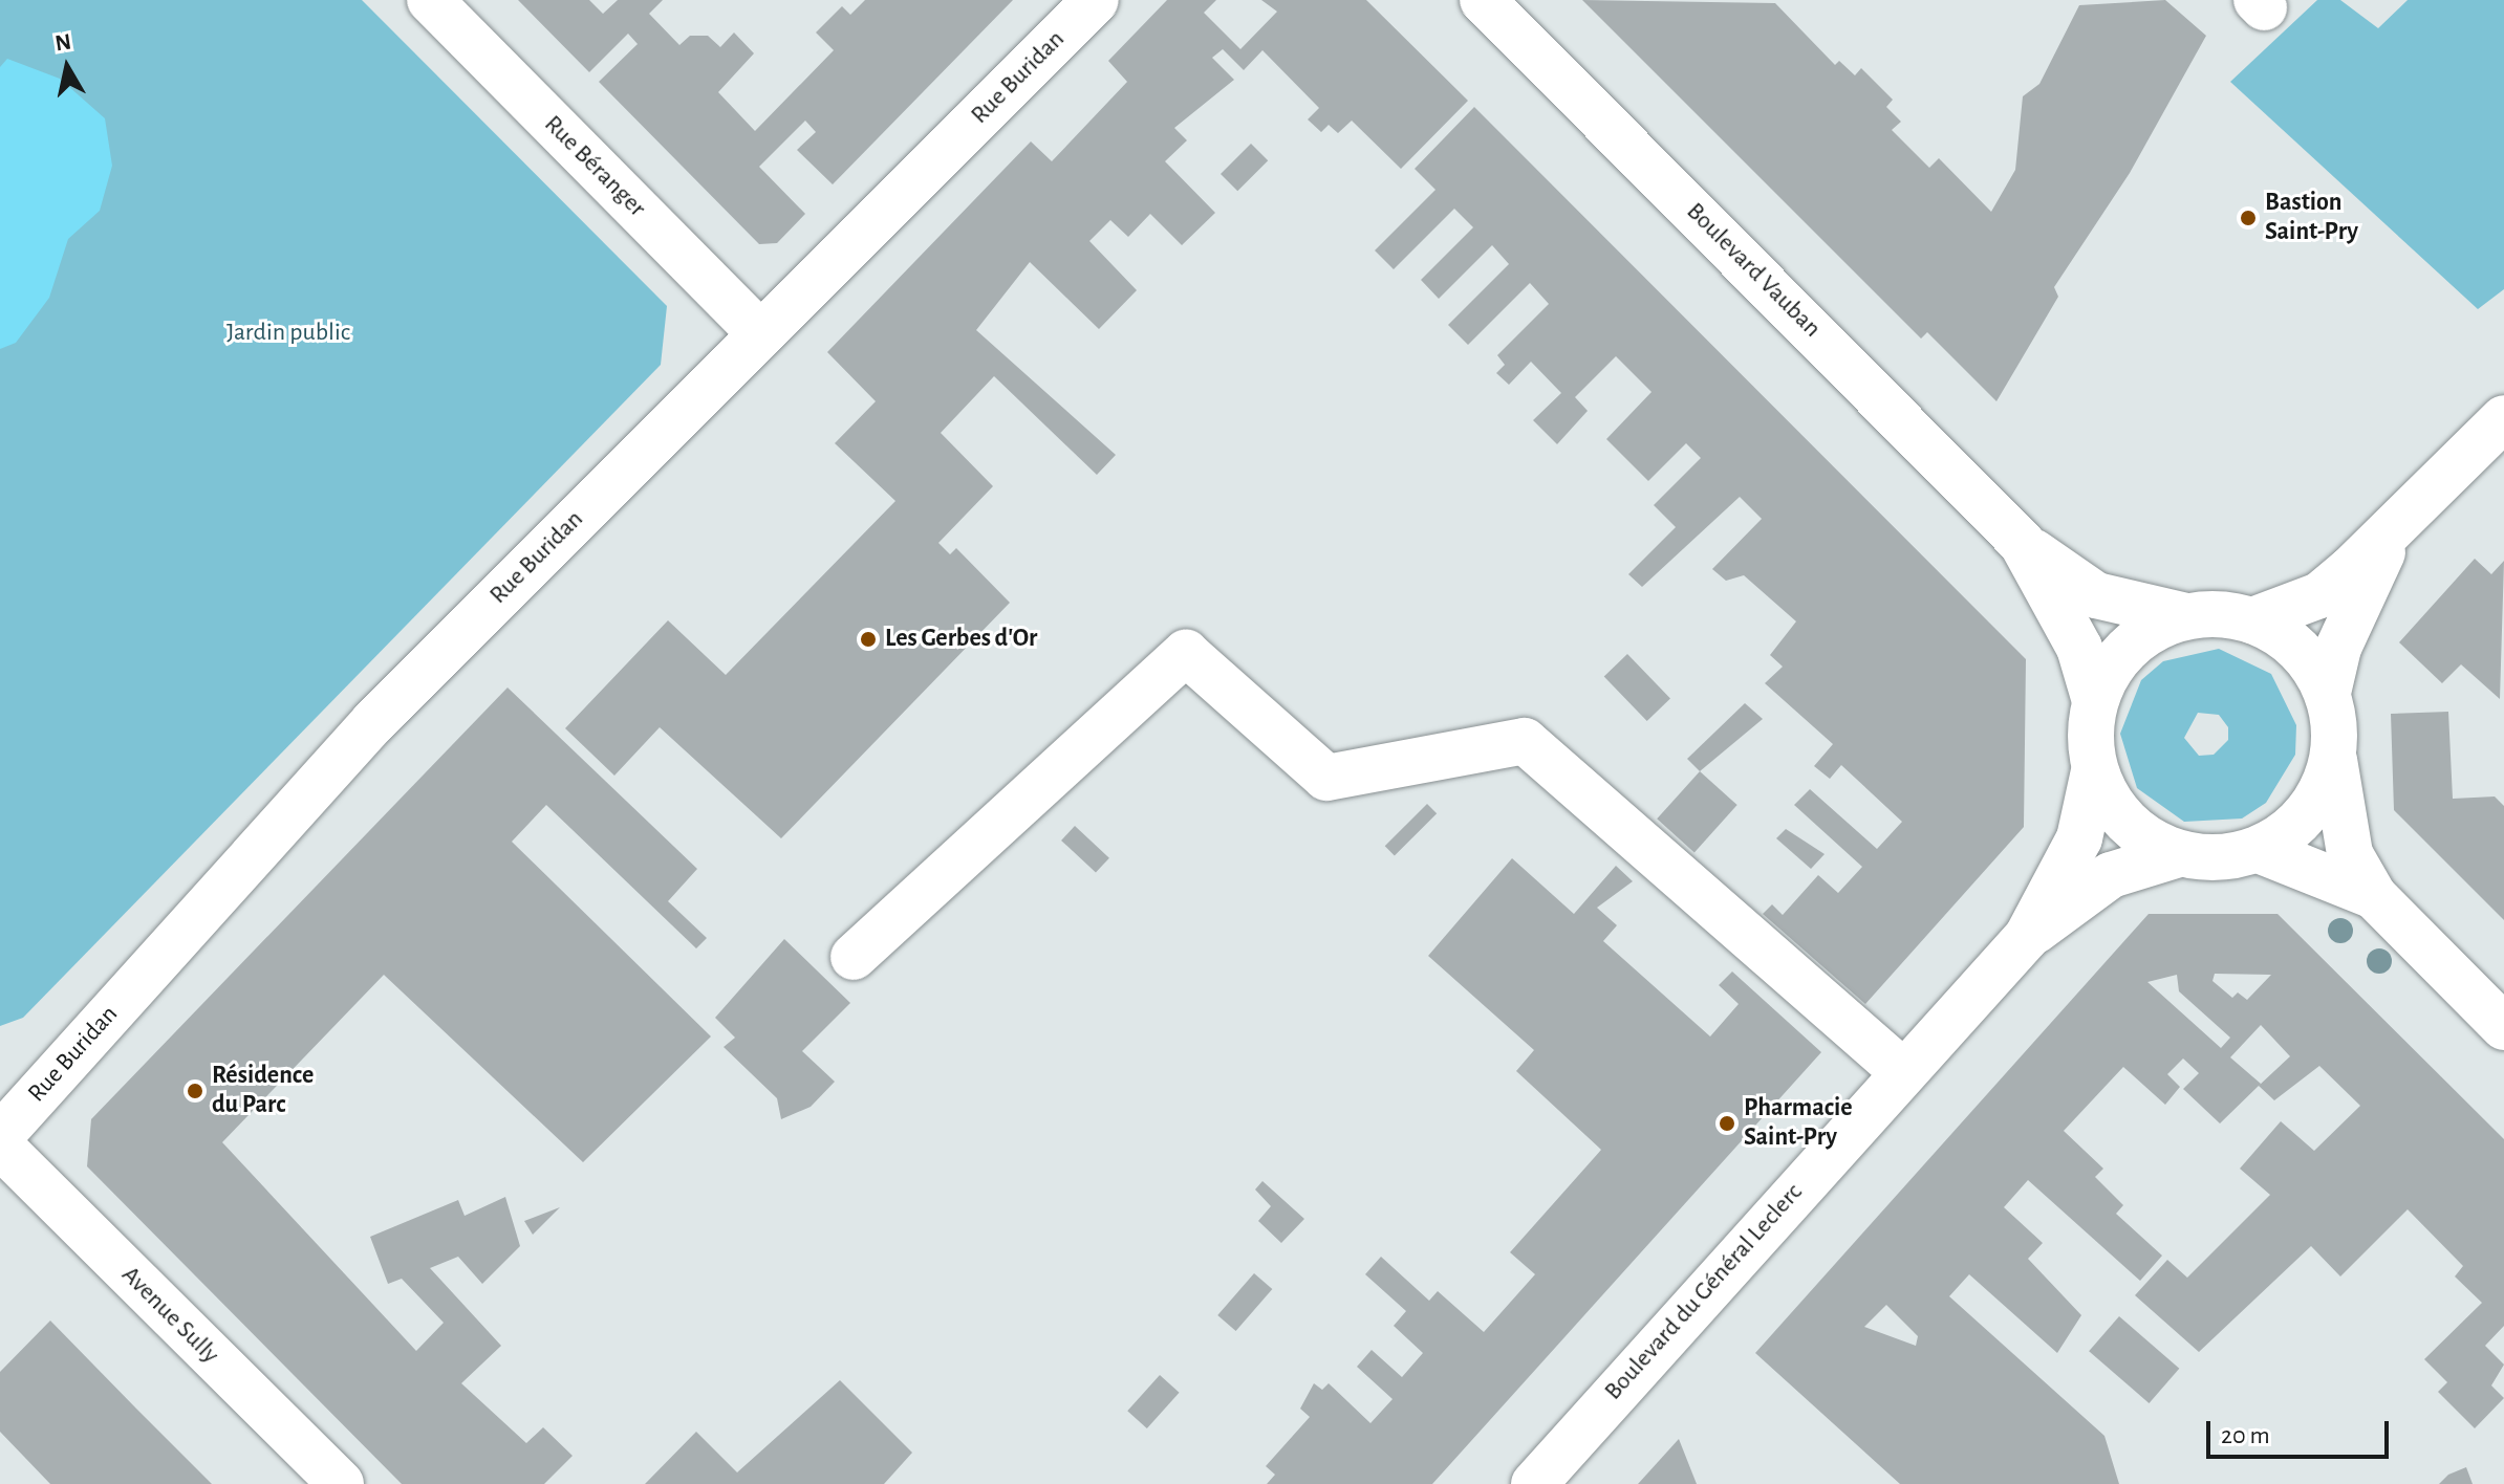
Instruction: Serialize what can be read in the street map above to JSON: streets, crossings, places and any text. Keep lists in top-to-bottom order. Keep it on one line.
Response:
{"streets":{"street":["Rue Buridan","Rue Béranger","Boulevard Vauban","Boulevard du Général Leclerc","Avenue Sully"]},"crossings":[["Rue Buridan","Rue Béranger"],["Boulevard Vauban","Boulevard du Général Leclerc"]],"parks":["Jardin public"],"places":["Bastion Saint-Pry","Les Gerbes d'Or","Résidence du Parc","Pharmacie Saint-Pry"],"scale_bar":"20 m","north":"top"}
